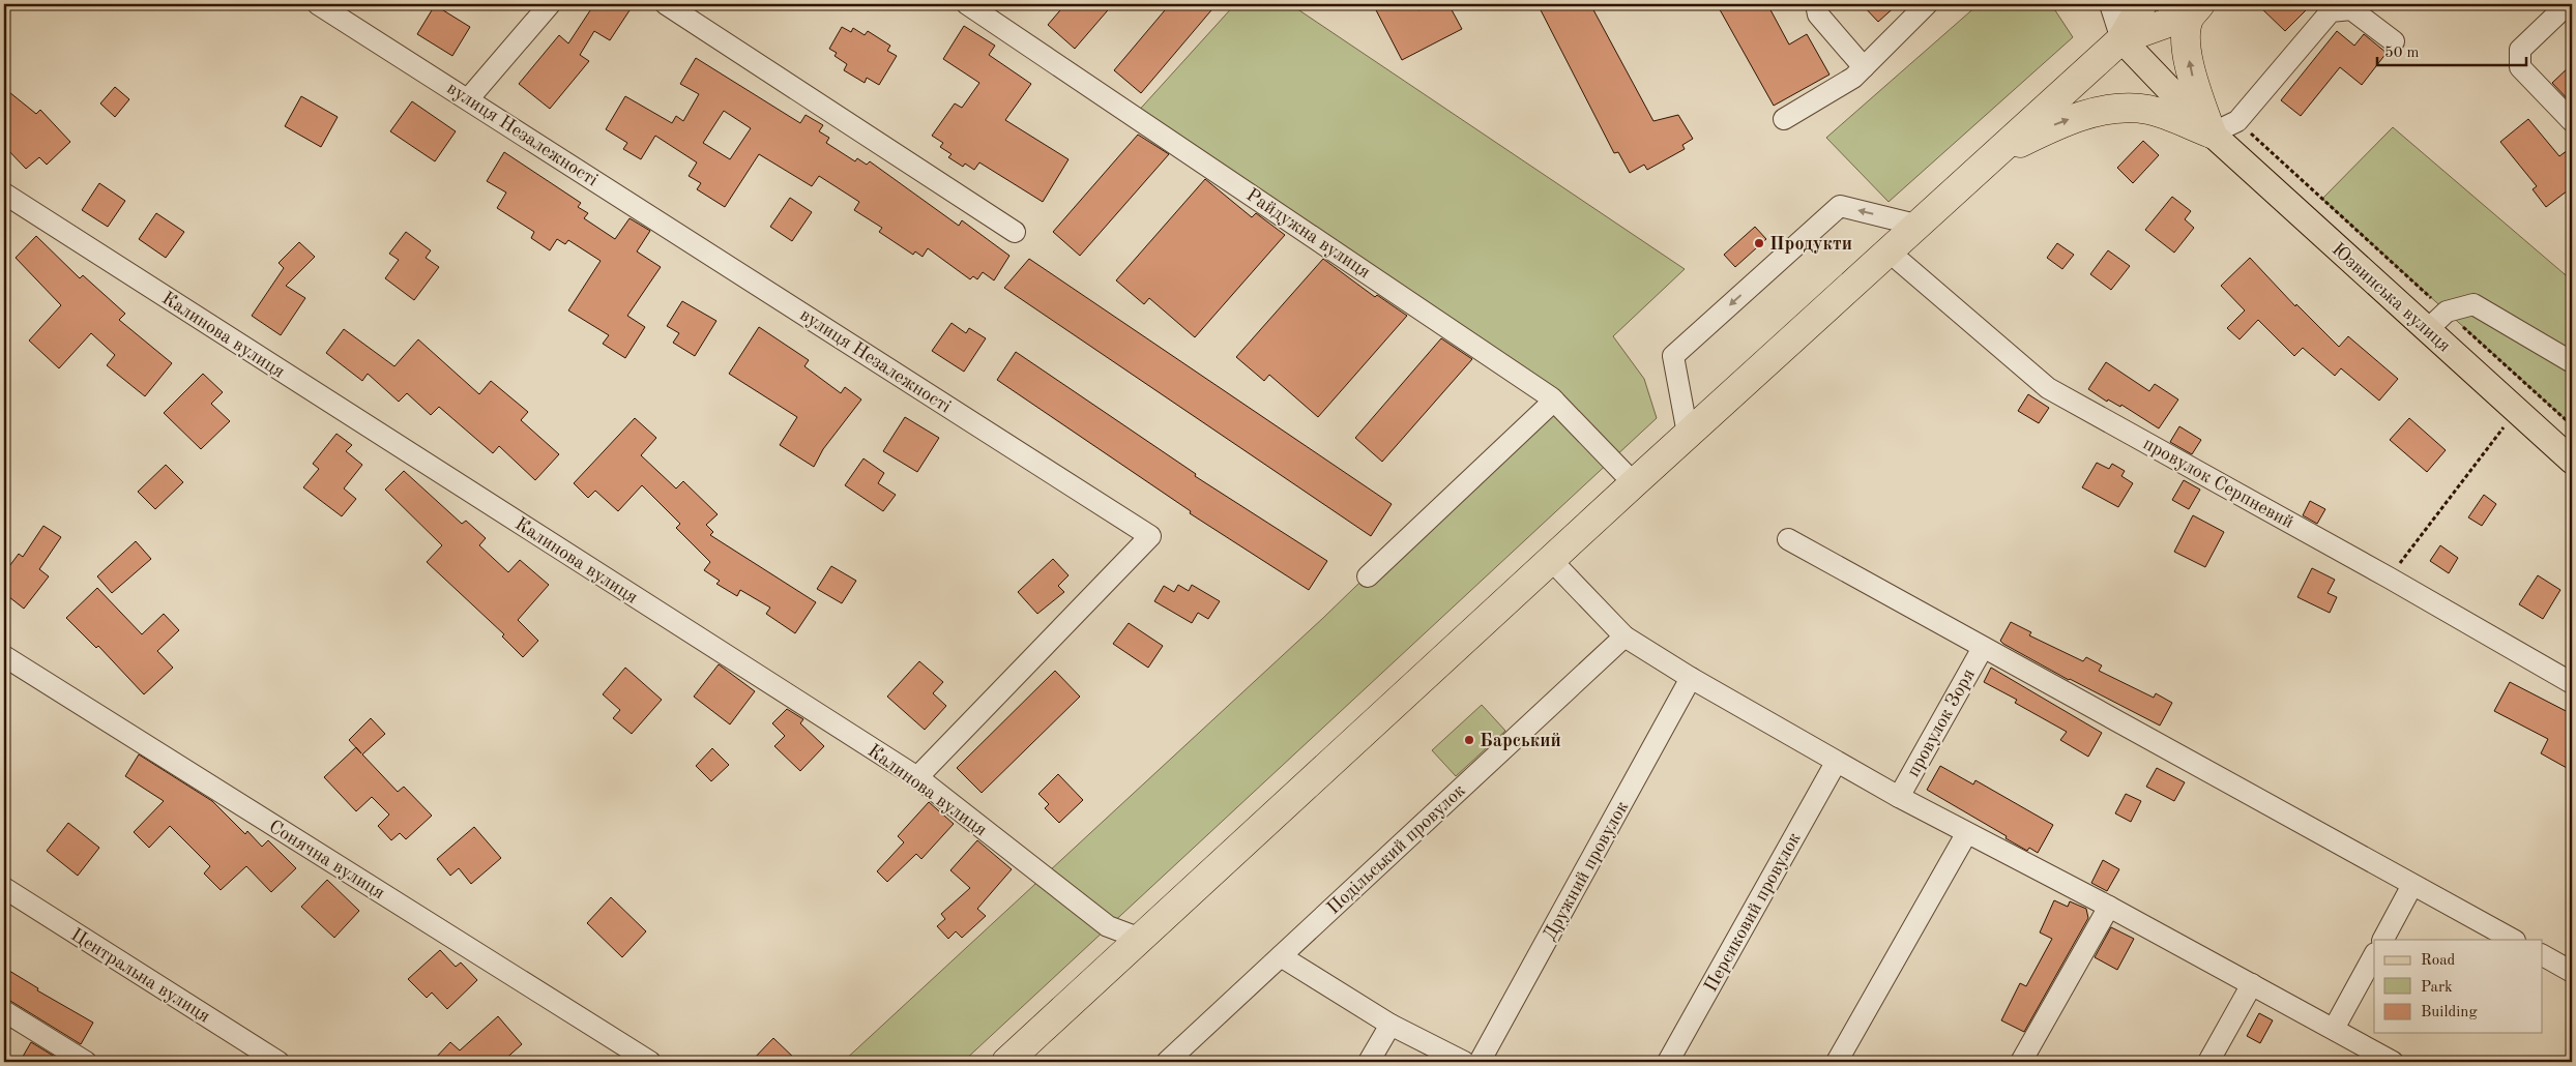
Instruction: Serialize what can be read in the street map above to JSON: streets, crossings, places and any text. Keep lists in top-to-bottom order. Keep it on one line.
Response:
{"streets":{"main road":["Юзвинська вулиця"],"street":["вулиця Незалежності","Райдужна вулиця","Калинова вулиця","провулок Серпневий","провулок Зоря","Подільський провулок","Сонячна вулиця","Дружний провулок","Персиковий провулок","Центральна вулиця"]},"crossings":[["вулиця Незалежності","Калинова вулиця"]],"places":["Продукти","Барський"],"legend":["Road","Park","Building"],"scale_bar":"50 m"}
